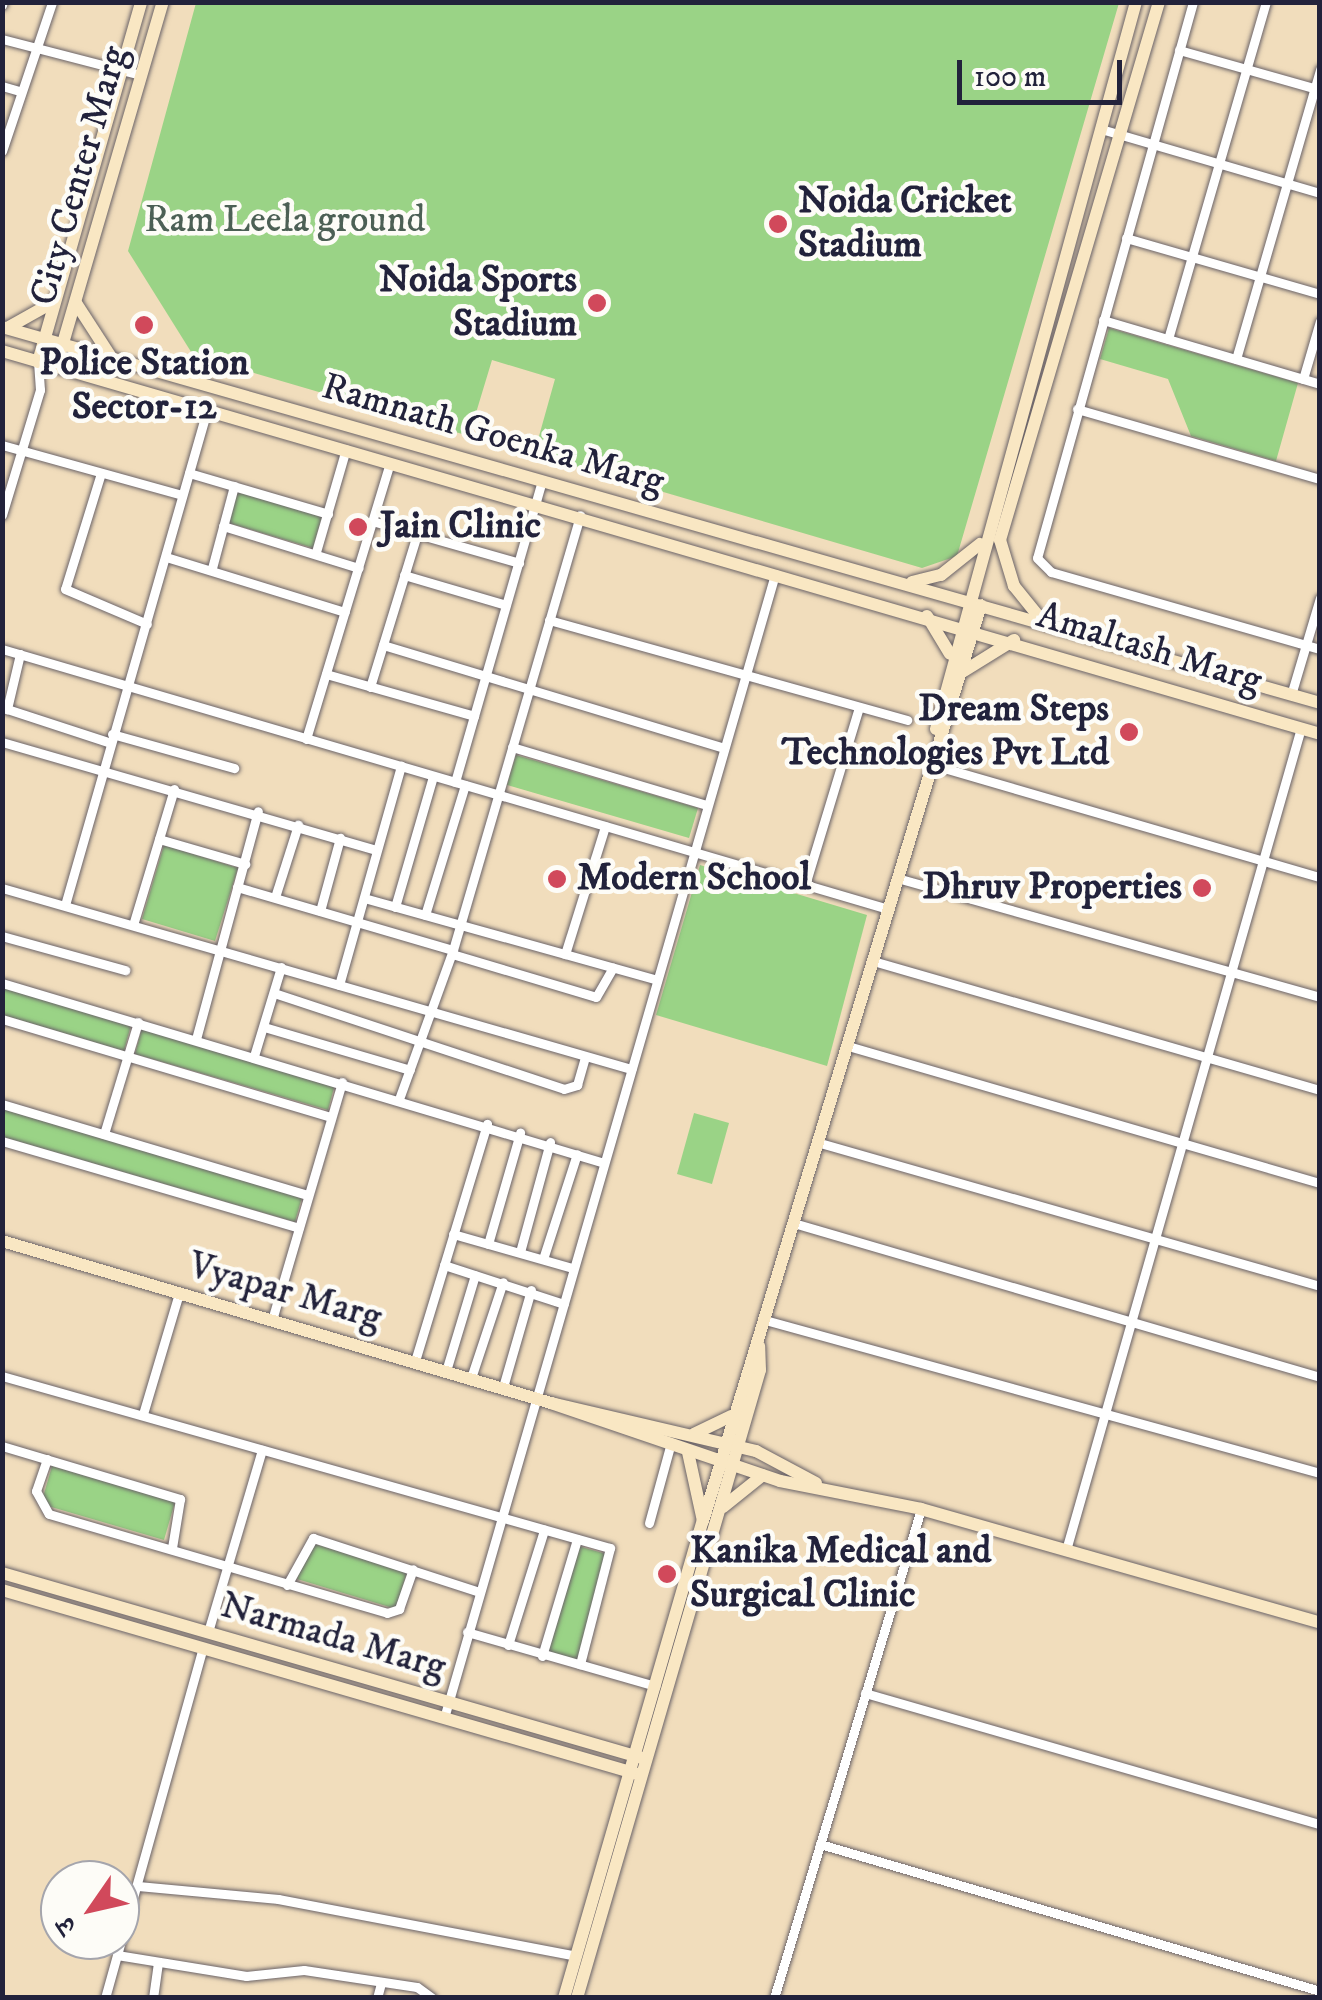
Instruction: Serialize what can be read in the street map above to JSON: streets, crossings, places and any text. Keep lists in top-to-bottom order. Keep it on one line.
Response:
{"streets":{"street":["City Center Marg","Ramnath Goenka Marg","Amaltash Marg","Vyapar Marg","Narmada Marg"]},"crossings":[["City Center Marg","Ramnath Goenka Marg"],["Ramnath Goenka Marg","Amaltash Marg"]],"parks":["Ram Leela ground"],"places":["Noida Cricket Stadium","Noida Sports Stadium","Police Station Sector-12","Jain Clinic","Dream Steps Technologies Pvt Ltd","Modern School","Dhruv Properties","Kanika Medical and Surgical Clinic"],"scale_bar":"100 m","north":"bottom left"}
